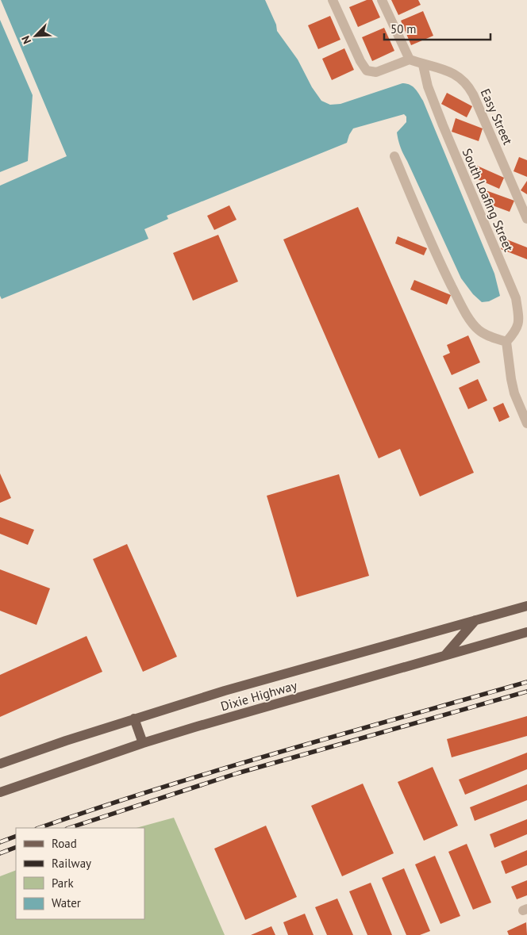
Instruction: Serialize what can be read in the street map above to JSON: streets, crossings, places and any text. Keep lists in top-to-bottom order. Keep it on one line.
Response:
{"streets":{"main road":["Dixie Highway"],"street":["Easy Street","South Loafing Street"]},"crossings":[["Easy Street","South Loafing Street"]],"legend":["Road","Railway","Park","Water"],"scale_bar":"50 m","north":"bottom left"}
